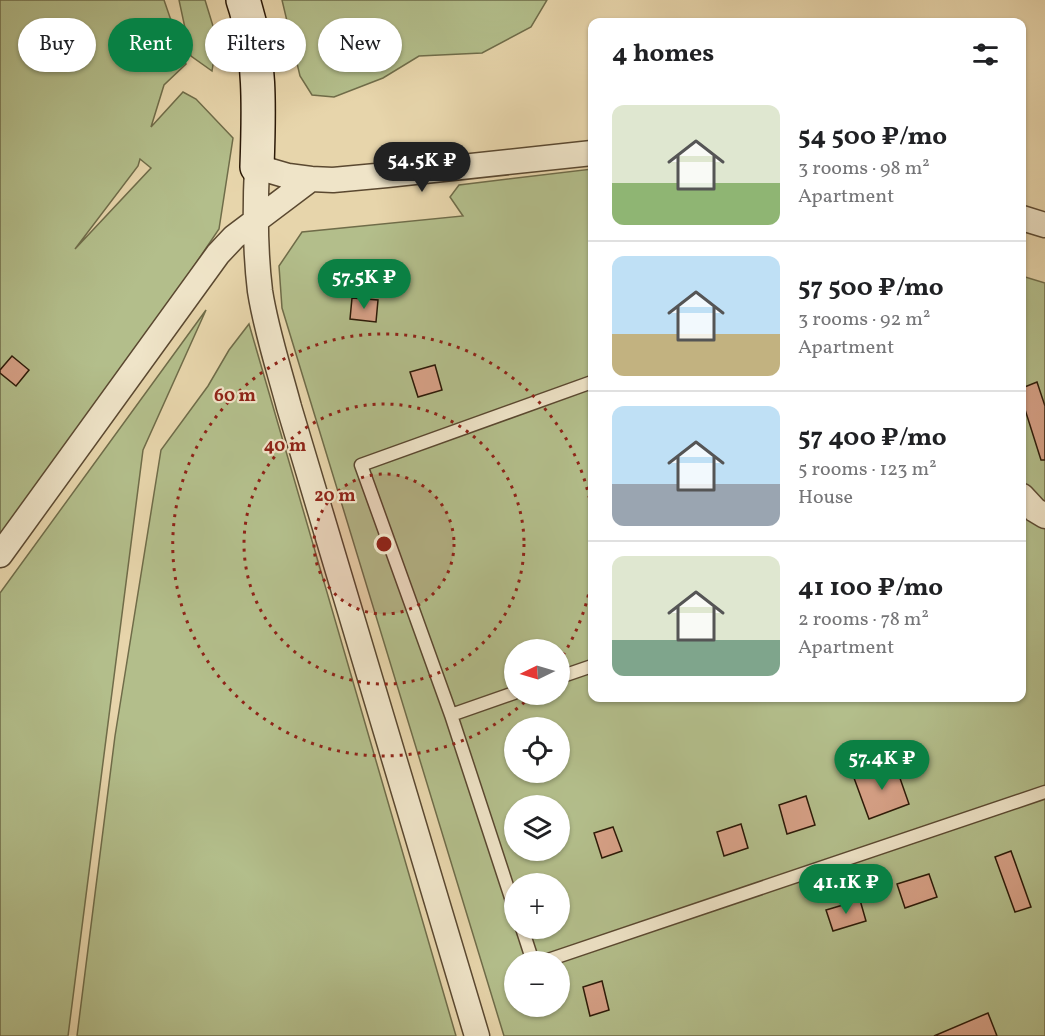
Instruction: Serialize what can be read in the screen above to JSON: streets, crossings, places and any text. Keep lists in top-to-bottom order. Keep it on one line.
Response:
{"north":"left","page":{"chip":["Buy","Rent","Filters","New"],"heading":"4 homes","list":[{"name":"54 500 ₽/mo","note":"3 rooms · 98 m² · Apartment"},{"name":"57 500 ₽/mo","note":"3 rooms · 92 m² · Apartment"},{"name":"57 400 ₽/mo","note":"5 rooms · 123 m² · House"},{"name":"41 100 ₽/mo","note":"2 rooms · 78 m² · Apartment"}],"price":["54.5K ₽","57.5K ₽","57.4K ₽","41.1K ₽"],"map_buttons":["+","−"]},"rings":["60 m","40 m","20 m"]}
